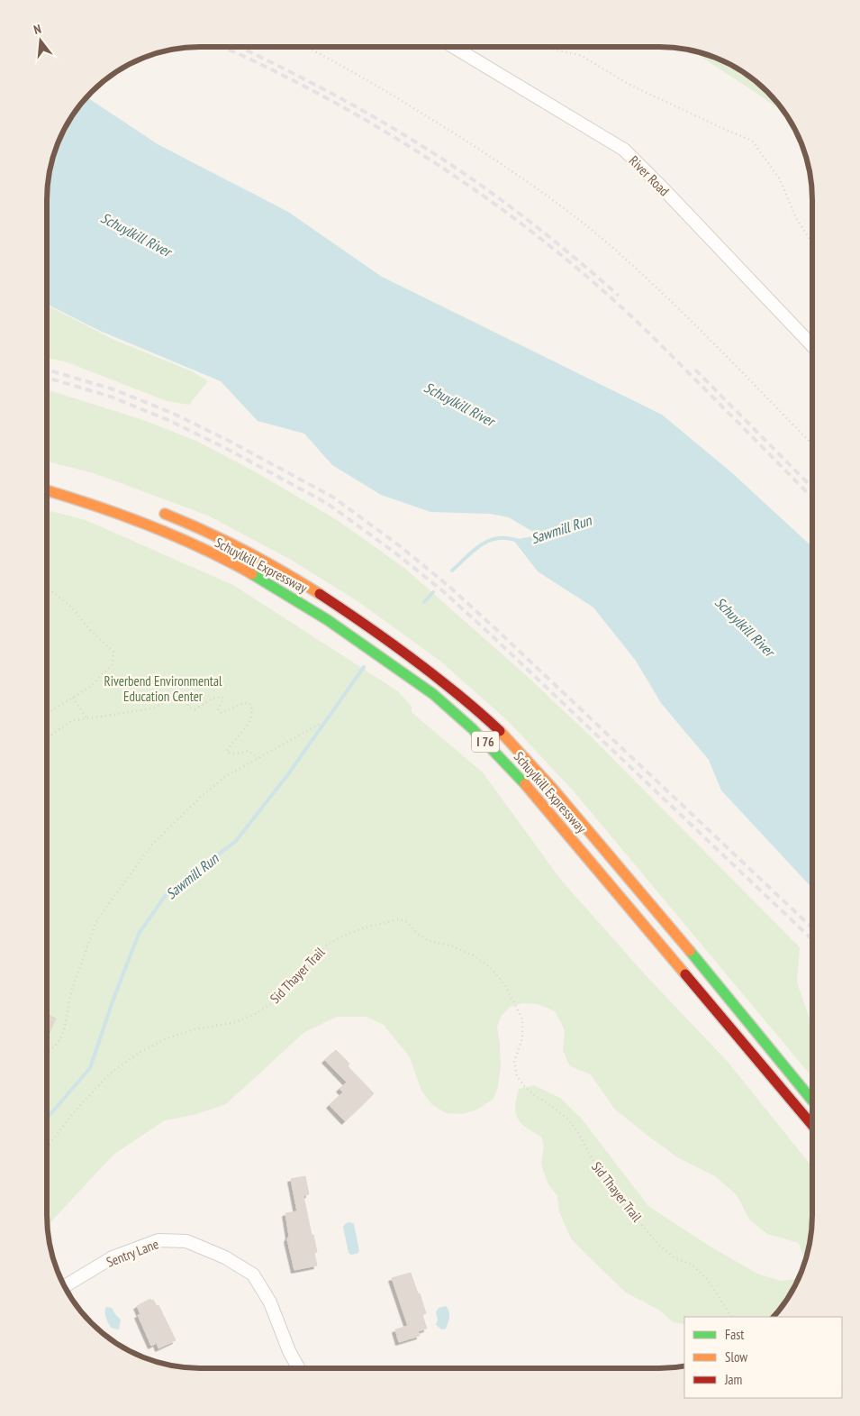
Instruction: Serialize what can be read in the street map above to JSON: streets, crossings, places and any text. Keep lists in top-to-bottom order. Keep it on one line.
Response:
{"streets":{"highway":["Schuylkill Expressway","I 76"],"street":["River Road","Sentry Lane"],"path":["Sid Thayer Trail"]},"water":["Schuylkill River","Sawmill Run"],"parks":["Riverbend Environmental Education Center"],"legend":["Fast","Slow","Jam"],"north":"top"}
